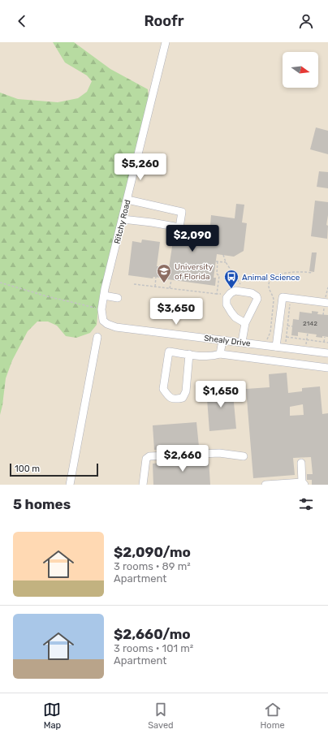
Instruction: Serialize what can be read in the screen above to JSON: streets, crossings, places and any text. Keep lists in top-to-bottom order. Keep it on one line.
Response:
{"streets":{"street":["Ritchy Road","Shealy Drive"]},"crossings":[["Ritchy Road","Shealy Drive"]],"places":{"school or university":["University of Florida"],"bus stop":["Animal Science"]},"house_numbers":["2142"],"scale_bar":"100 m","north":"right","page":{"header":"Roofr","price":["$5,260","$2,090","$3,650","$1,650","$2,660"],"scale":"100 m","heading":"5 homes","list":[{"name":"$2,090/mo","note":"3 rooms · 89 m² · Apartment"},{"name":"$2,660/mo","note":"3 rooms · 101 m² · Apartment"}],"tabs":["Map","Saved","Home"]}}
